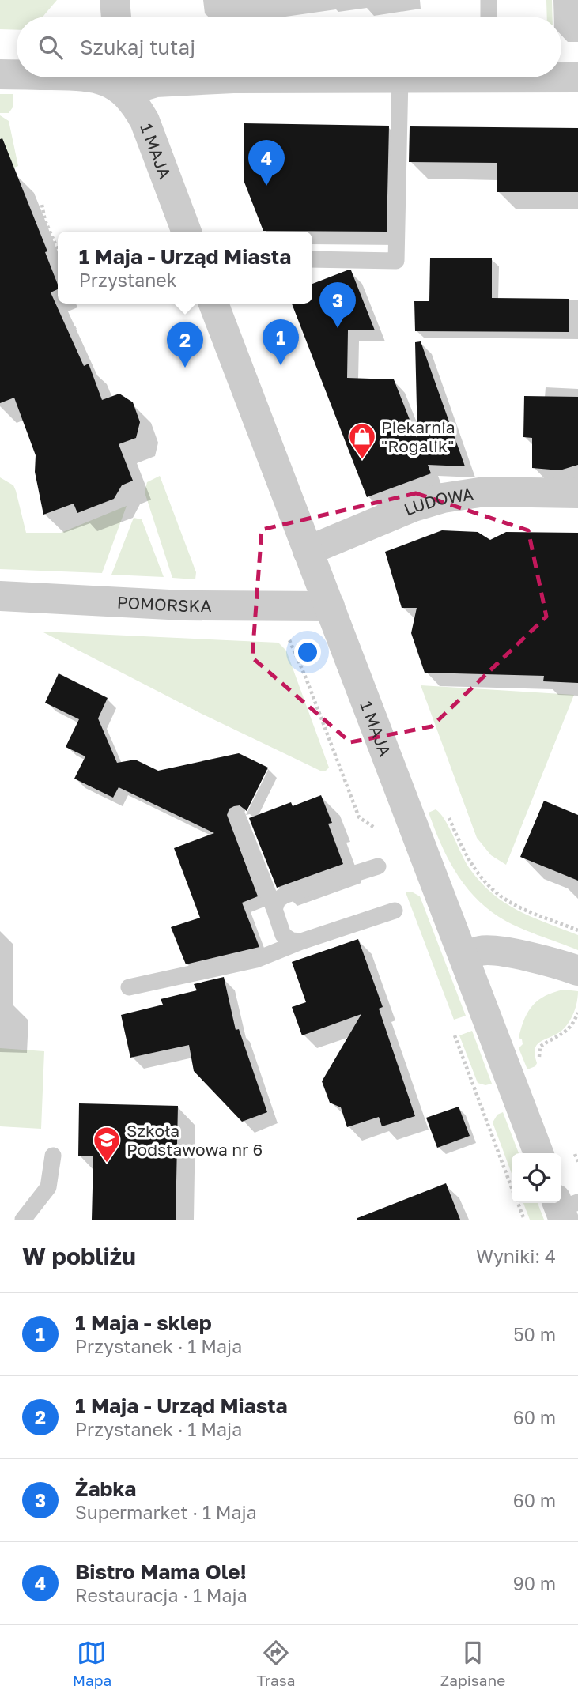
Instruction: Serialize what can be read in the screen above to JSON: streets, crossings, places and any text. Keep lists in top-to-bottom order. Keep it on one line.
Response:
{"streets":{"street":["1 MAJA","LUDOWA","POMORSKA"]},"crossings":[["1 MAJA","LUDOWA"],["1 MAJA","POMORSKA"]],"places":{"shop":["Piekarnia \"Rogalik\""],"school or university":["Szkoła Podstawowa nr 6"]},"page":{"search":"Szukaj tutaj","pins":["4","3","1","2"],"popup":["1 Maja - Urząd Miasta","Przystanek"],"heading":["W pobliżu","Wyniki: 4"],"list":[{"mark":"1","name":"1 Maja - sklep","note":"Przystanek · 1 Maja","value":"50 m"},{"mark":"2","name":"1 Maja - Urząd Miasta","note":"Przystanek · 1 Maja","value":"60 m"},{"mark":"3","name":"Żabka","note":"Supermarket · 1 Maja","value":"60 m"},{"mark":"4","name":"Bistro Mama Ole!","note":"Restauracja · 1 Maja","value":"90 m"}],"nav":["Mapa","Trasa","Zapisane"]}}
